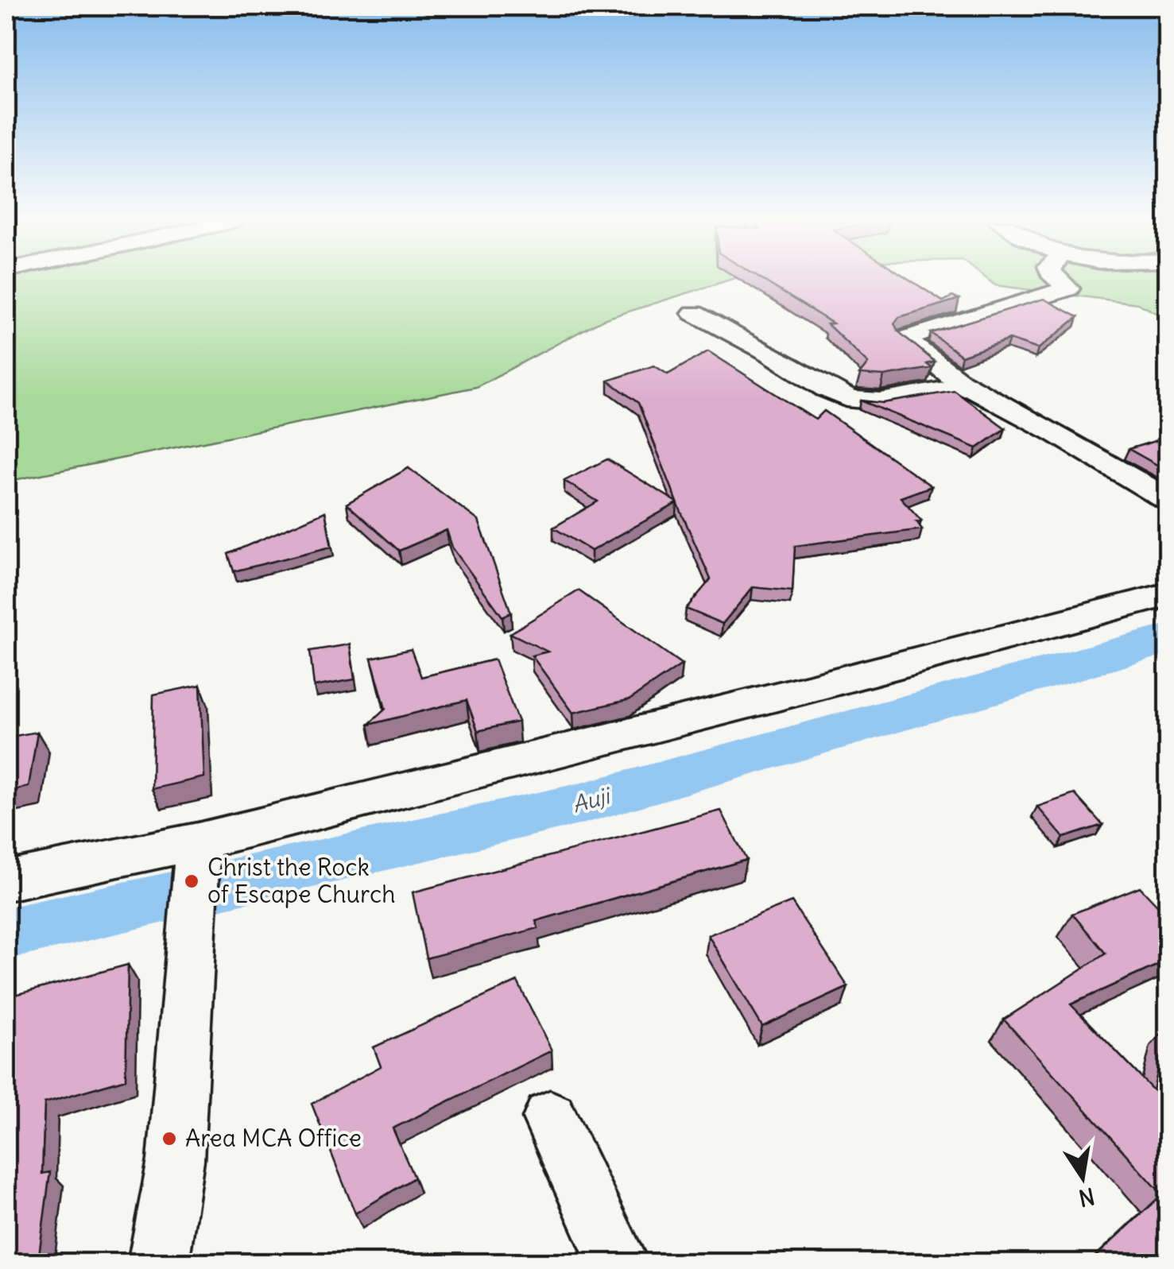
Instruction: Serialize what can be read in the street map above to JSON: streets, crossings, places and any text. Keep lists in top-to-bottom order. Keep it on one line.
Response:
{"water":["Auji"],"places":["Christ the Rock of Escape Church","Area MCA Office"],"north":"bottom"}
